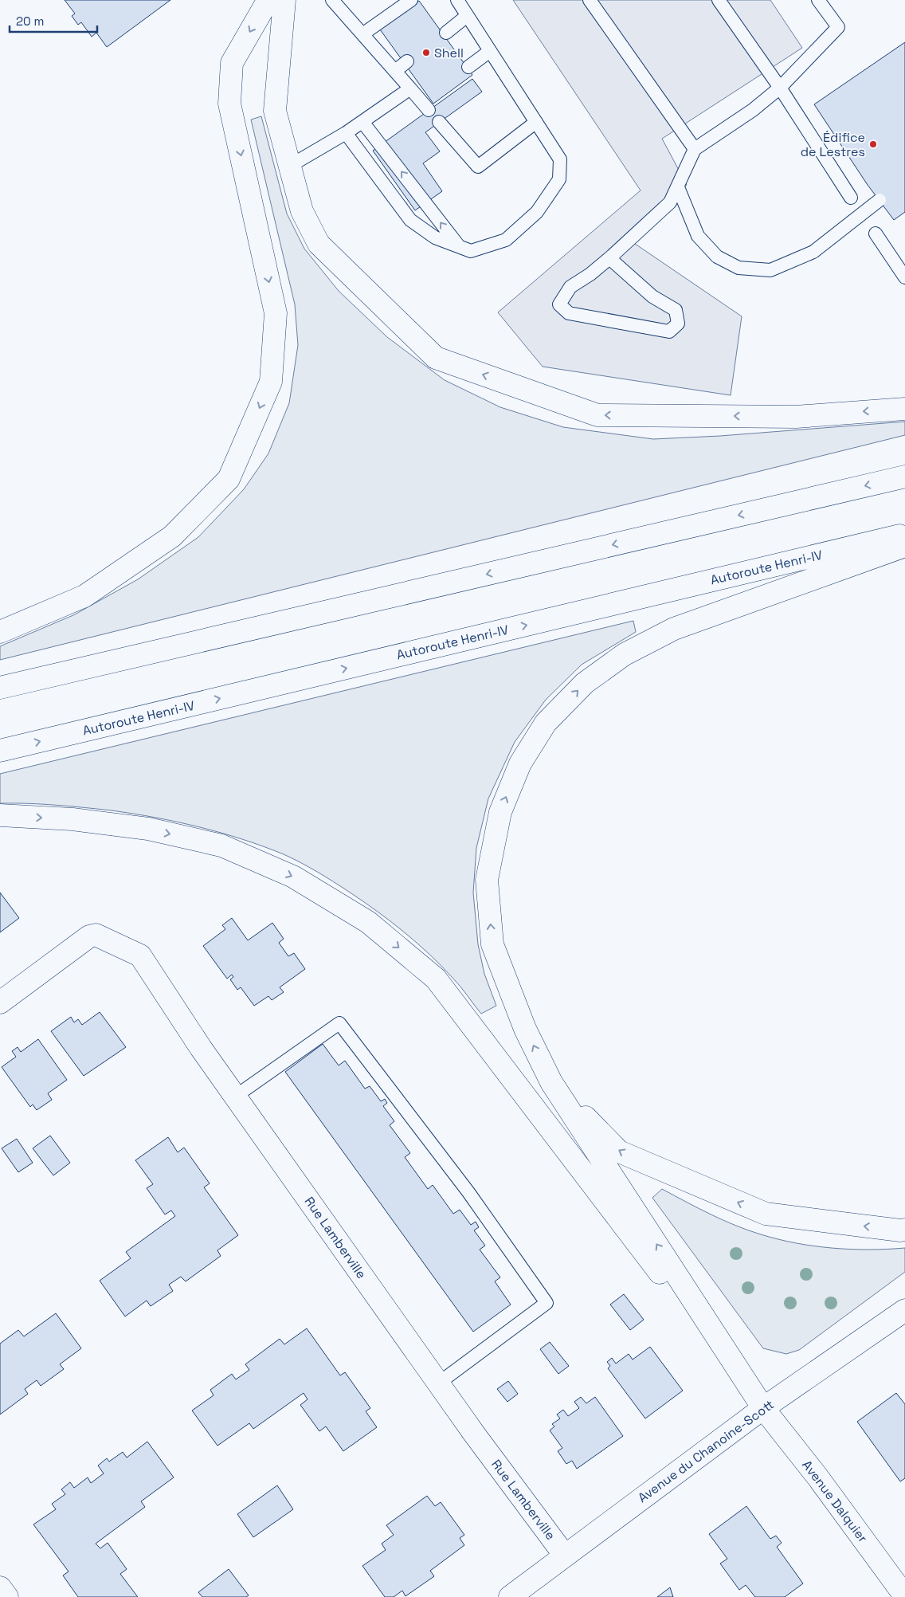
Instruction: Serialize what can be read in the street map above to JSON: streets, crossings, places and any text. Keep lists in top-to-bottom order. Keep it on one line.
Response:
{"streets":{"main road":["Autoroute Henri-IV","Rue Lamberville","Avenue du Chanoine-Scott","Avenue Dalquier"]},"crossings":[["Rue Lamberville","Avenue du Chanoine-Scott"],["Avenue du Chanoine-Scott","Avenue Dalquier"]],"places":["Shell","Édifice de Lestres"],"scale_bar":"20 m"}
